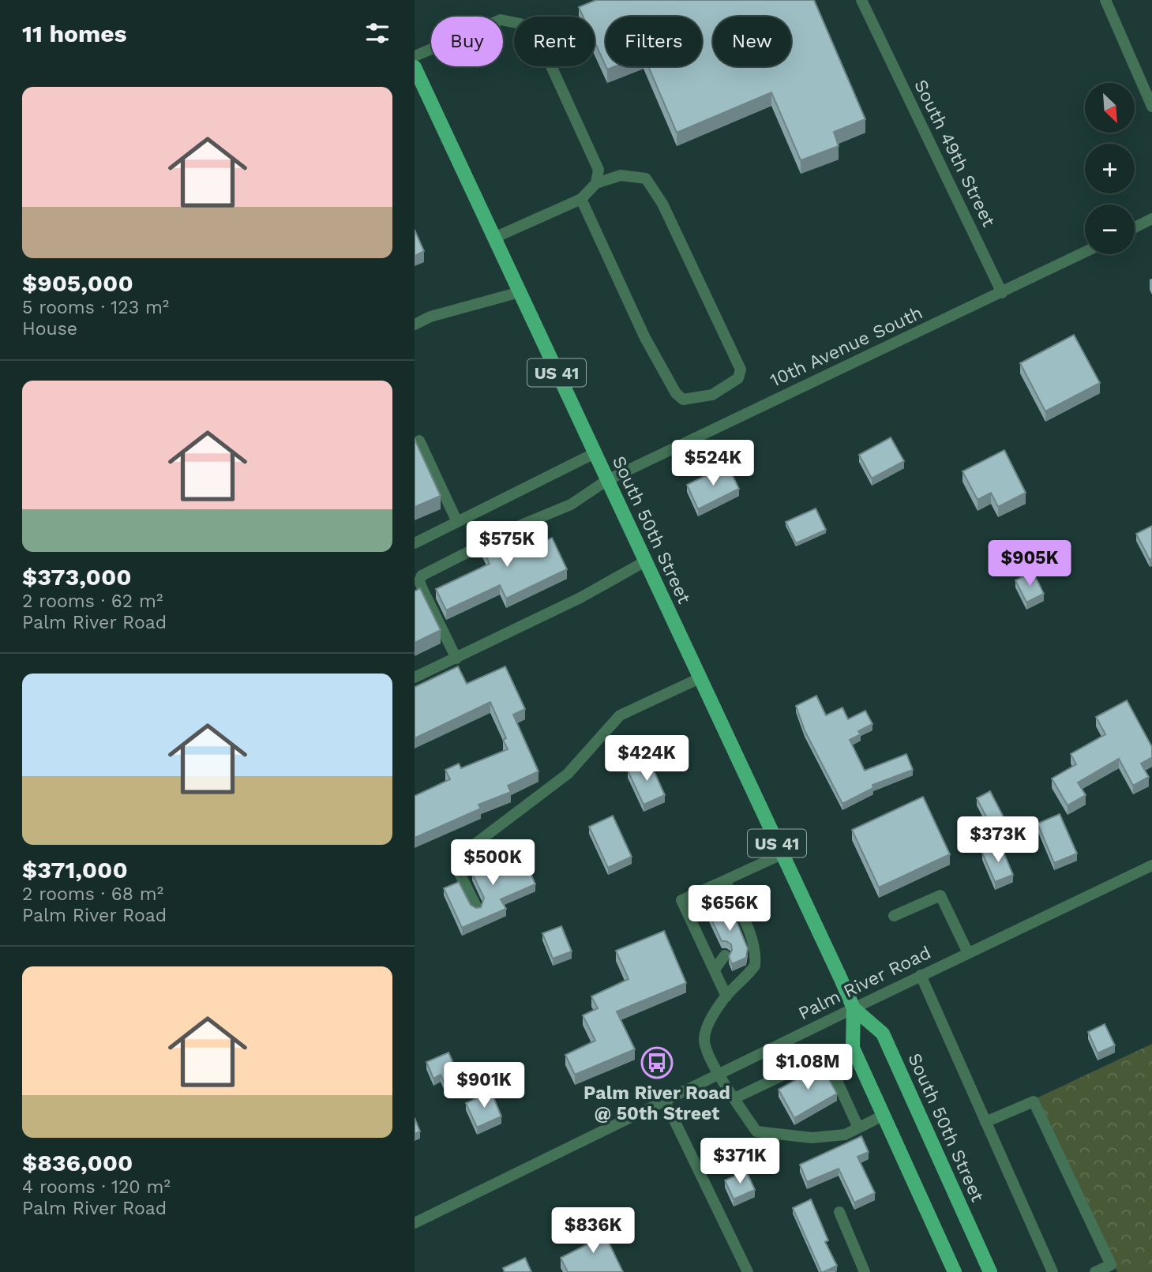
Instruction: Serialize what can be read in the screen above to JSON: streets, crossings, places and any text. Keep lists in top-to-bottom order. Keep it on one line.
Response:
{"streets":{"main road":["US 41","South 50th Street"],"street":["South 49th Street","10th Avenue South","Palm River Road"]},"crossings":[["South 49th Street","10th Avenue South"],["10th Avenue South","South 50th Street"],["South 50th Street","Palm River Road"]],"places":{"bus stop":["Palm River Road @ 50th Street"]},"north":"bottom right","page":{"heading":"11 homes","chip":["Buy","Rent","Filters","New"],"list":[{"name":"$905,000","note":"5 rooms · 123 m² · House"},{"name":"$373,000","note":"2 rooms · 62 m² · Palm River Road"},{"name":"$371,000","note":"2 rooms · 68 m² · Palm River Road"},{"name":"$836,000","note":"4 rooms · 120 m² · Palm River Road"}],"map_buttons":["+","−"],"price":["$524K","$575K","$905K","$424K","$373K","$500K","$656K","$1.08M","$901K","$371K","$836K"]}}
